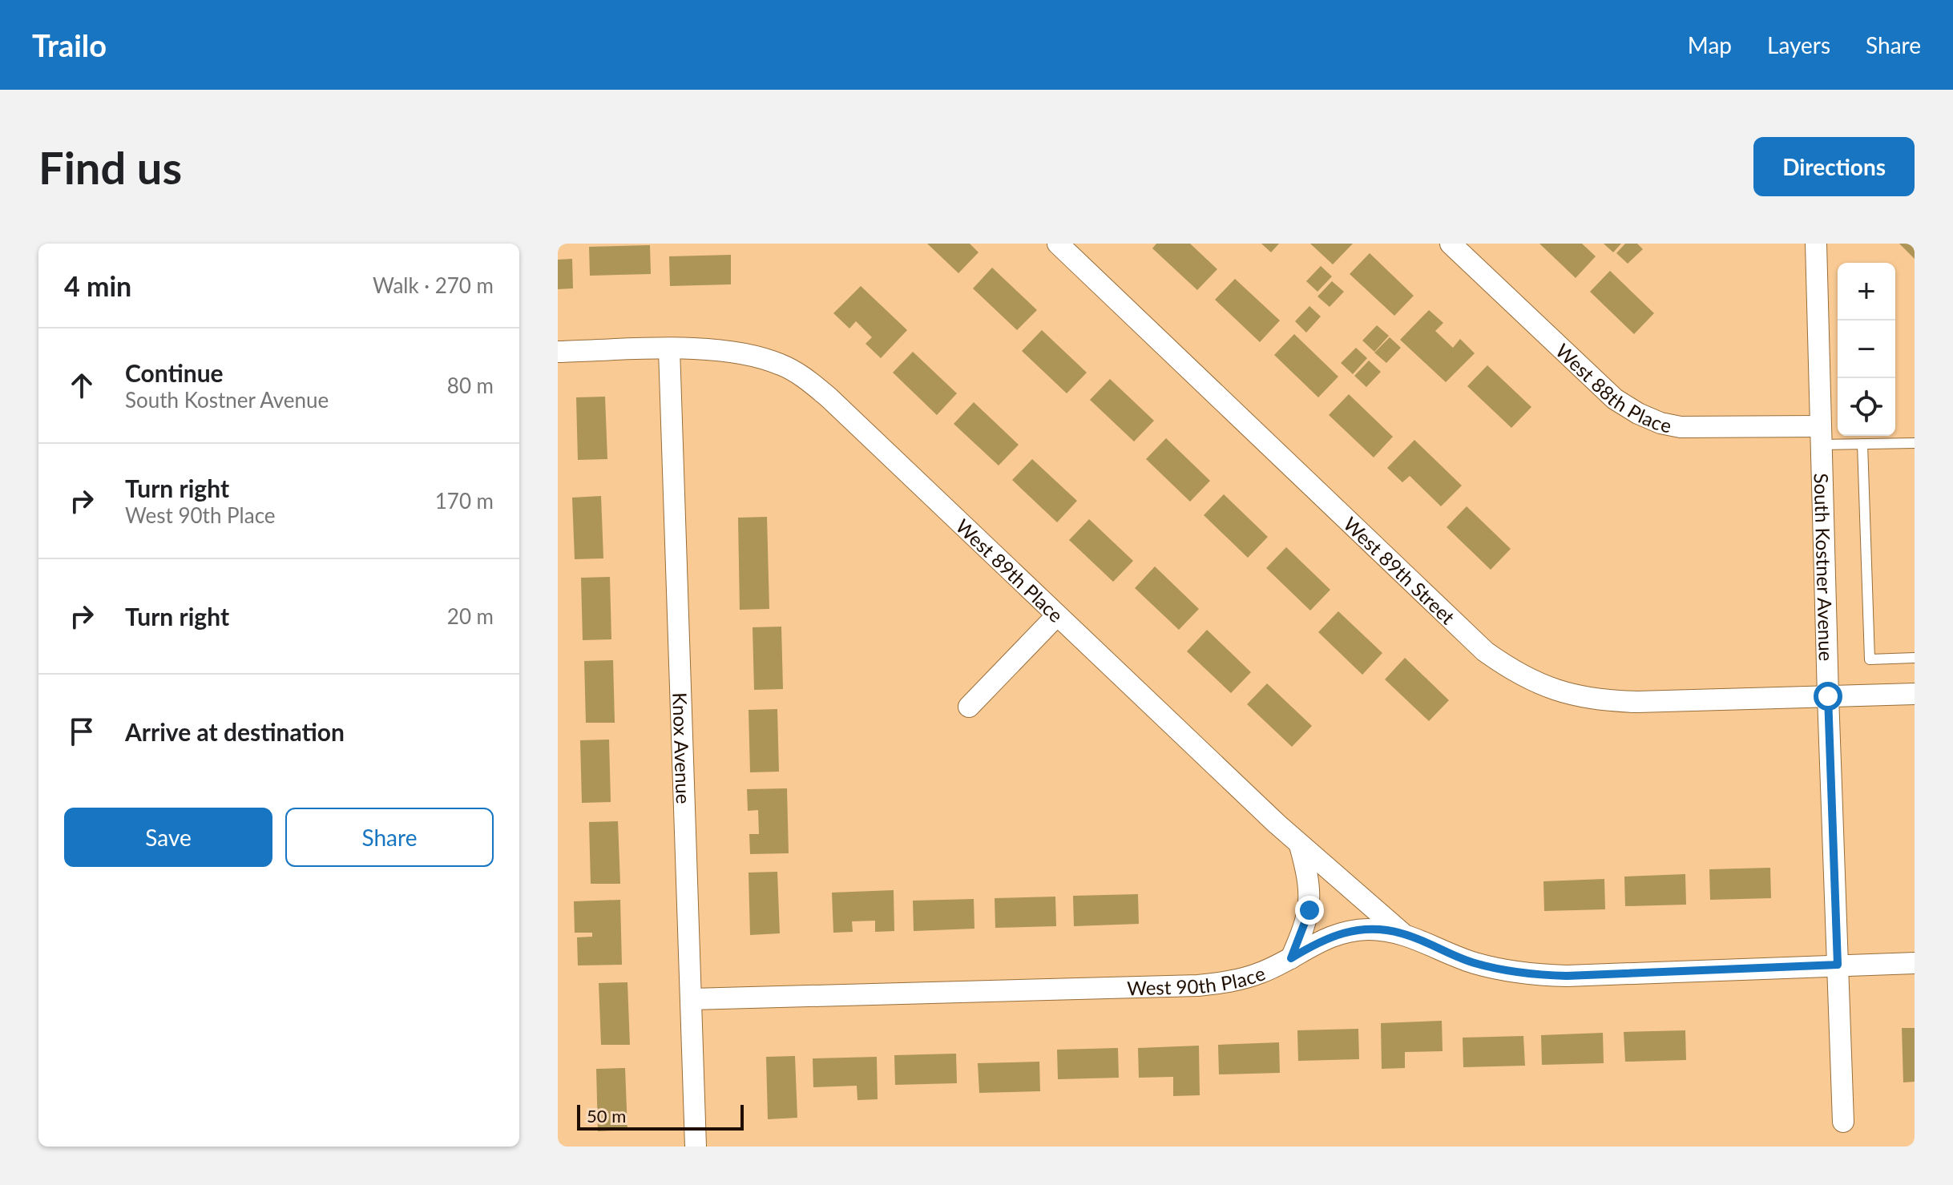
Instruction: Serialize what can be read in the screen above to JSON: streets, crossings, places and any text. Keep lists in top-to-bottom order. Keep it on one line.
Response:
{"streets":{"street":["West 88th Place","South Kostner Avenue","West 89th Street","West 89th Place","Knox Avenue","West 90th Place"]},"crossings":[["West 88th Place","South Kostner Avenue"],["South Kostner Avenue","West 89th Street"],["South Kostner Avenue","West 90th Place"],["West 89th Place","Knox Avenue"],["West 89th Place","West 90th Place"],["Knox Avenue","West 90th Place"]],"scale_bar":"50 m","page":{"header":"Trailo","nav":["Map","Layers","Share"],"buttons":["Directions",["Save","Share"]],"title":"Find us","heading":["4 min","Walk · 270 m"],"map_buttons":["+","−"],"list":[["Continue","South Kostner Avenue","80 m"],["Turn right","West 90th Place","170 m"],["Turn right","20 m"],"Arrive at destination"],"scale":"50 m"}}
